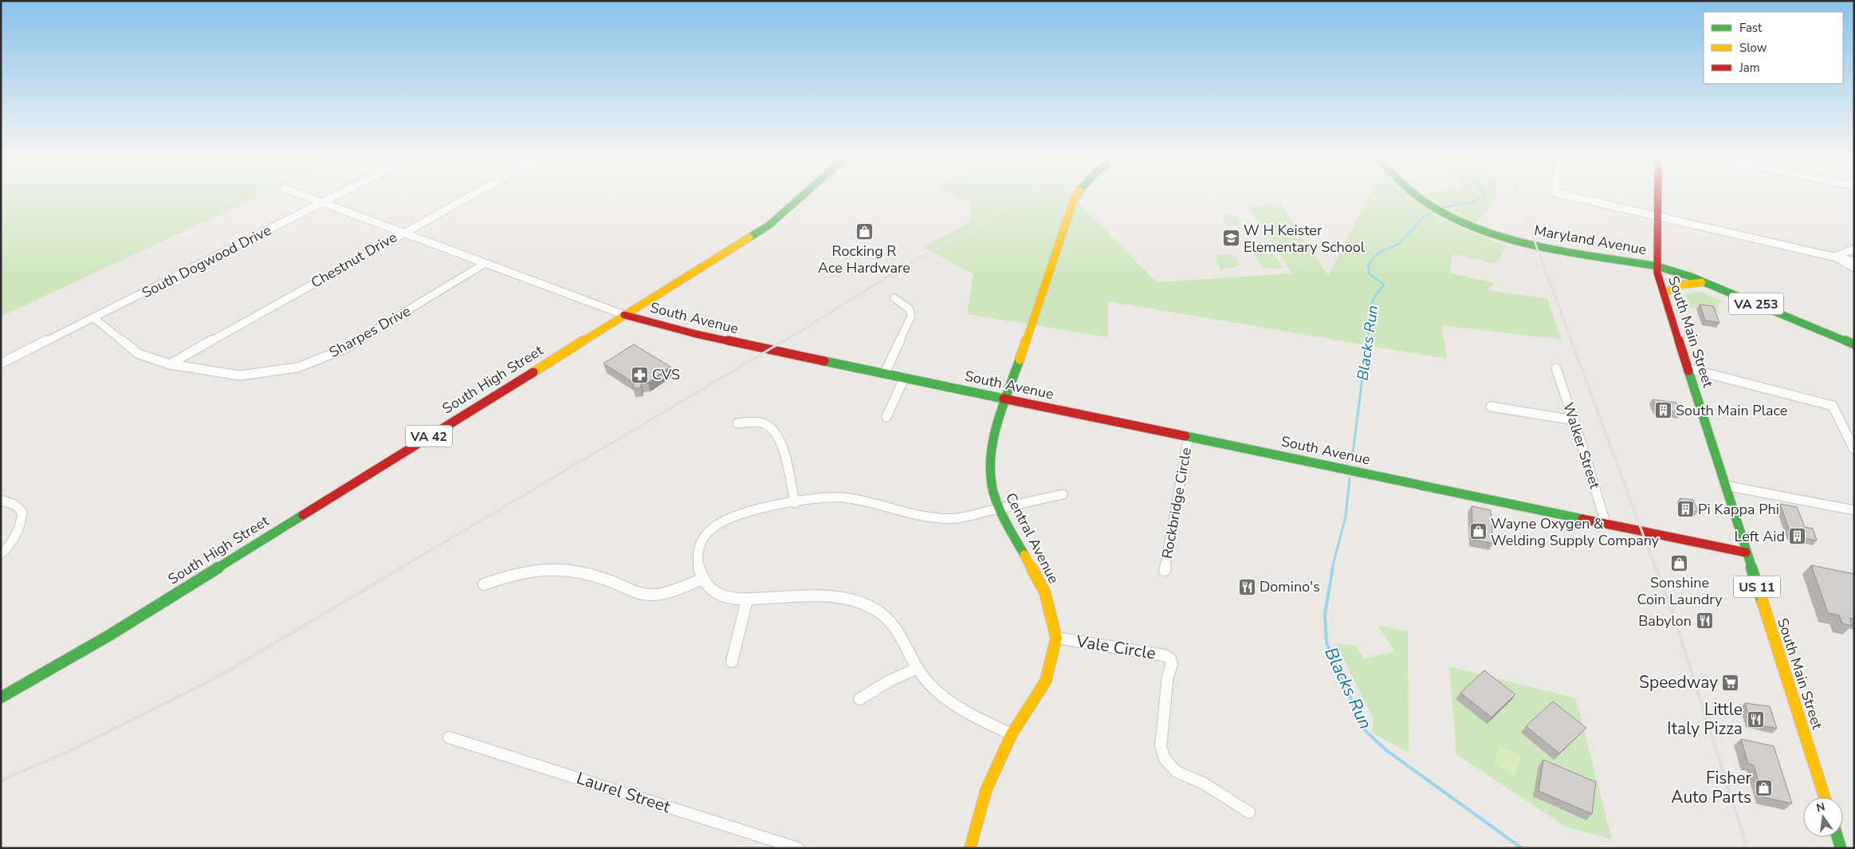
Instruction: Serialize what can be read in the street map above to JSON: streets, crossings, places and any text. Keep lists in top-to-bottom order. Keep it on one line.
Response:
{"streets":{"main road":["Maryland Avenue","VA 253","South Avenue","South Main Street","South High Street","VA 42","Central Avenue","US 11"],"street":["Chestnut Drive","South Dogwood Drive","Sharpes Drive","Walker Street","Rockbridge Circle","Vale Circle","Laurel Street"]},"crossings":[["Maryland Avenue","VA 253"],["Maryland Avenue","South Main Street"],["Chestnut Drive","South Avenue"],["Chestnut Drive","Sharpes Drive"],["South Dogwood Drive","South Avenue"],["South Dogwood Drive","Sharpes Drive"],["VA 253","South Main Street"],["South Avenue","Sharpes Drive"],["South Avenue","South Main Street"],["South Avenue","South High Street"],["South Avenue","Walker Street"],["South Avenue","Rockbridge Circle"],["South Avenue","Central Avenue"],["Central Avenue","Vale Circle"]],"water":["Blacks Run"],"places":{"shop":["Rocking R Ace Hardware","Wayne Oxygen & Welding Supply Company","Sonshine Coin Laundry","Fisher Auto Parts"],"school or university":["W H Keister Elementary School"],"pharmacy":["CVS"],"building":["South Main Place","Pi Kappa Phi","Left Aid"],"restaurant":["Domino's","Babylon","Little Italy Pizza"],"supermarket":["Speedway"]},"legend":["Fast","Slow","Jam"],"north":"top"}
